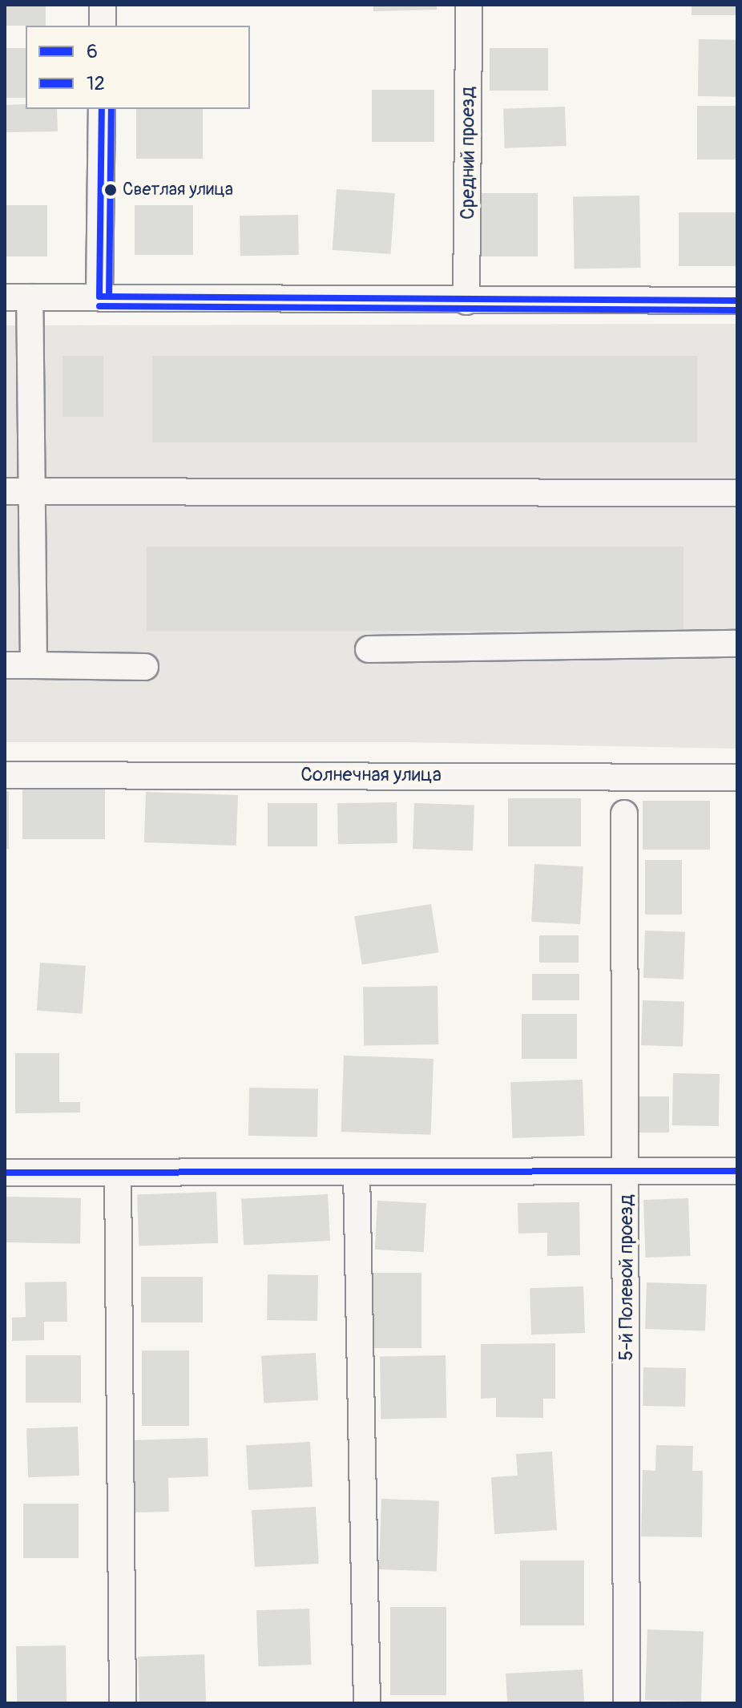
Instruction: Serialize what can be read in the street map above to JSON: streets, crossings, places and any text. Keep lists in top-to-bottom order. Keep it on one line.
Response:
{"streets":{"street":["Средний проезд","Солнечная улица","5-й Полевой проезд"]},"places":["Светлая улица"],"lines":["transit line 6","transit line 12"],"legend":["6","12"]}
